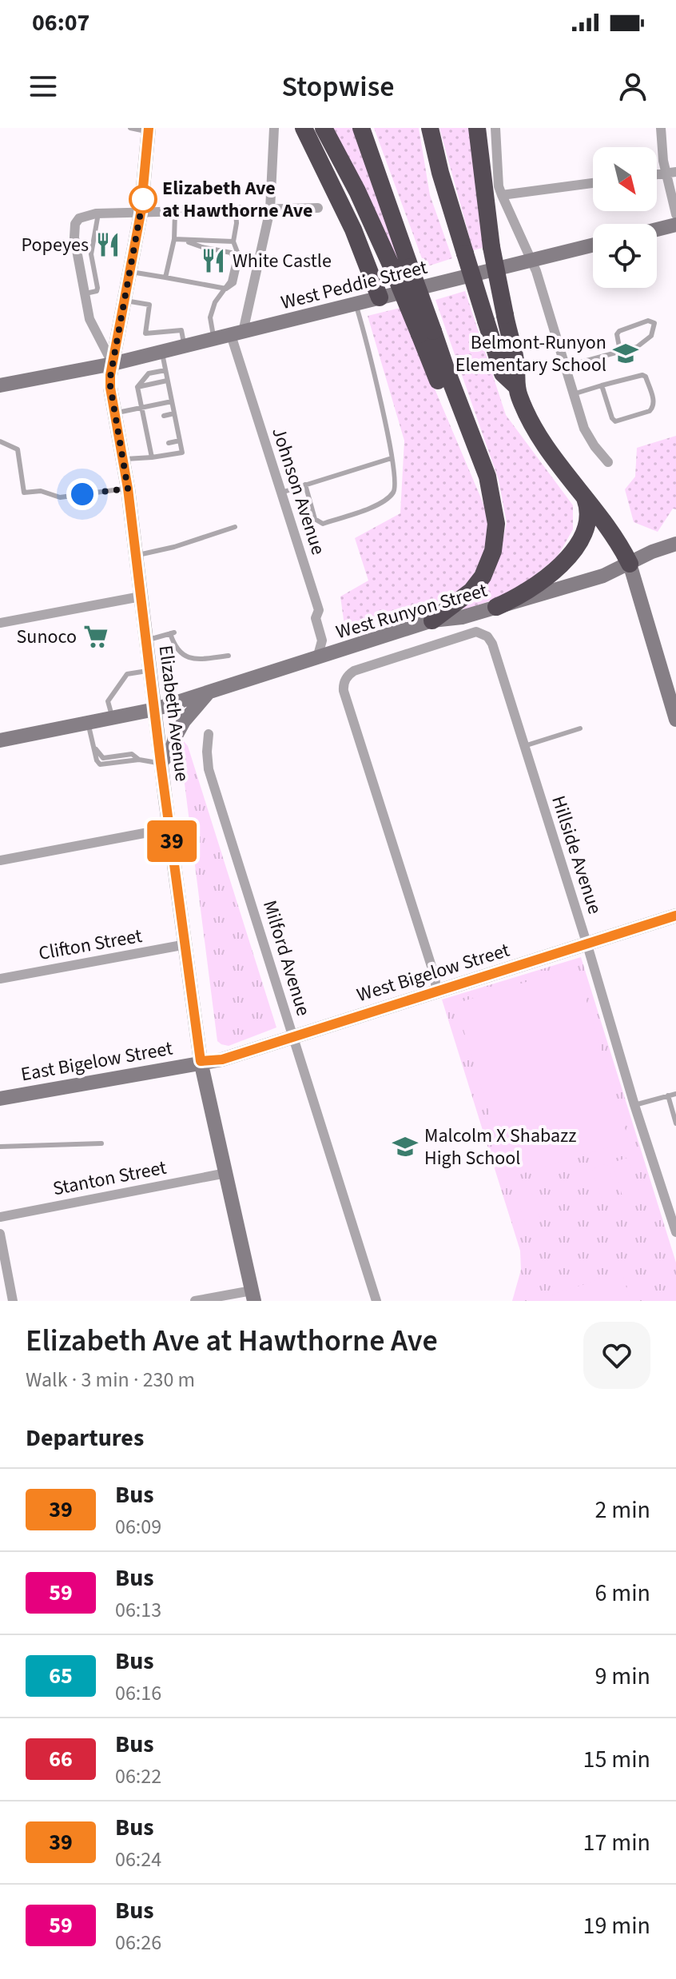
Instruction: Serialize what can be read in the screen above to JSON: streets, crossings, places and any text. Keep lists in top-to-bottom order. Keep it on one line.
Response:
{"streets":{"main road":["West Peddie Street","West Runyon Street","Elizabeth Avenue","West Bigelow Street","East Bigelow Street"],"street":["Johnson Avenue","Hillside Avenue","Clifton Street","Milford Avenue","Stanton Street"]},"crossings":[["West Peddie Street","Johnson Avenue"],["West Peddie Street","Elizabeth Avenue"],["Johnson Avenue","West Runyon Street"],["West Runyon Street","Elizabeth Avenue"],["Elizabeth Avenue","Clifton Street"],["Elizabeth Avenue","West Bigelow Street"],["Elizabeth Avenue","East Bigelow Street"],["Elizabeth Avenue","Stanton Street"],["Hillside Avenue","West Bigelow Street"],["Milford Avenue","West Bigelow Street"],["West Bigelow Street","East Bigelow Street"]],"places":{"other":["Elizabeth Ave at Hawthorne Ave"],"restaurant":["Popeyes","White Castle"],"school or university":["Belmont-Runyon Elementary School","Malcolm X Shabazz High School"],"supermarket":["Sunoco"]},"lines":["bus line 39"],"north":"bottom right","page":{"status":"06:07","header":"Stopwise","on_map":"39","heading":[["Elizabeth Ave at Hawthorne Ave","Walk · 3 min · 230 m"],"Departures"],"list":[{"mark":"39","name":"Bus","note":"06:09","value":"2 min"},{"mark":"59","name":"Bus","note":"06:13","value":"6 min"},{"mark":"65","name":"Bus","note":"06:16","value":"9 min"},{"mark":"66","name":"Bus","note":"06:22","value":"15 min"},{"mark":"39","name":"Bus","note":"06:24","value":"17 min"},{"mark":"59","name":"Bus","note":"06:26","value":"19 min"}]}}
